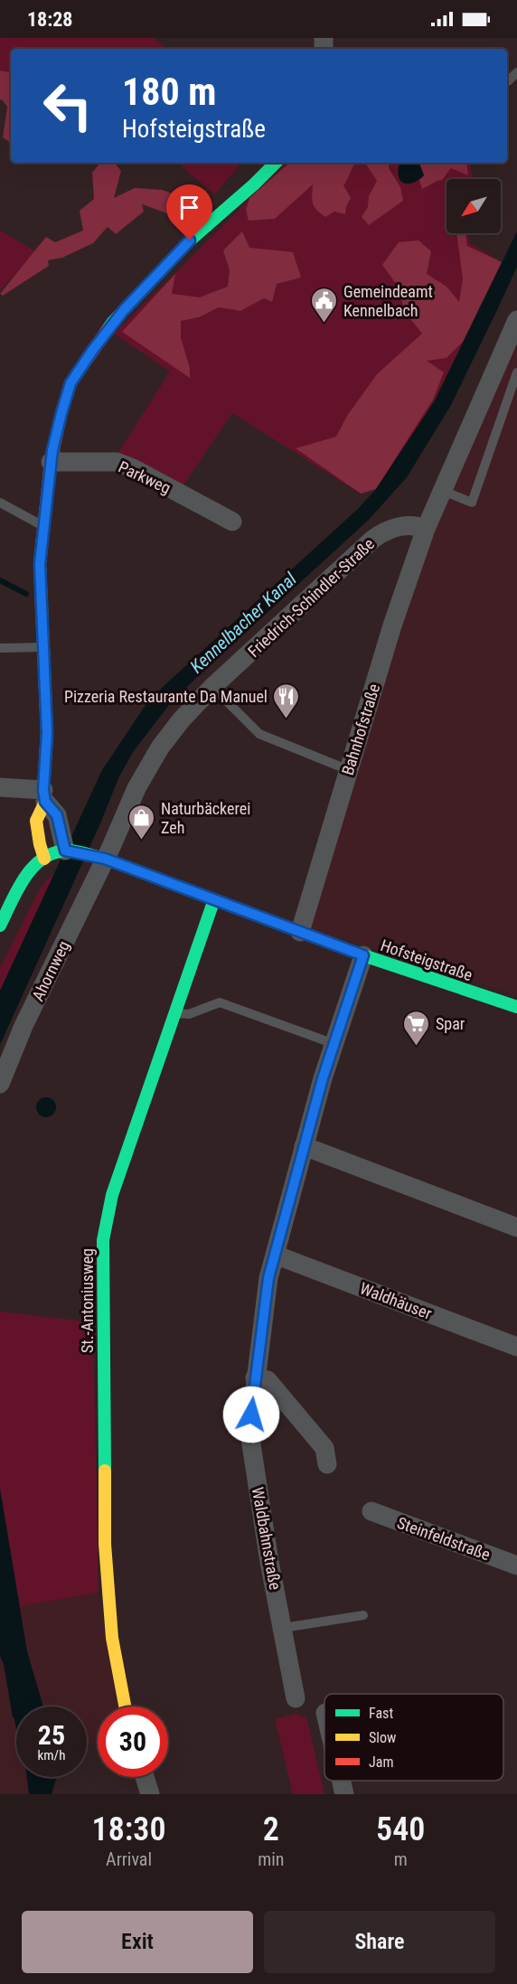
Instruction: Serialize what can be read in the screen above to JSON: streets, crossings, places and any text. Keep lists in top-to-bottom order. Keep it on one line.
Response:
{"streets":{"street":["Parkweg","Friedrich-Schindler-Straße","Bahnhofstraße","Hofsteigstraße","Ahornweg","St.-Antoniusweg","Waldhäuser","Waldbahnstraße","Steinfeldstraße"]},"crossings":[["Friedrich-Schindler-Straße","Bahnhofstraße"],["Friedrich-Schindler-Straße","Hofsteigstraße"],["Friedrich-Schindler-Straße","Ahornweg"],["Bahnhofstraße","Hofsteigstraße"],["Hofsteigstraße","Ahornweg"],["Hofsteigstraße","St.-Antoniusweg"],["Hofsteigstraße","Waldbahnstraße"],["Waldhäuser","Waldbahnstraße"]],"water":["Kennelbacher Kanal"],"places":{"public building":["Gemeindeamt Kennelbach"],"restaurant":["Pizzeria Restaurante Da Manuel"],"shop":["Naturbäckerei Zeh"],"supermarket":["Spar"]},"legend":["Fast","Slow","Jam"],"north":"bottom left","page":{"status":"18:28","turn":["180 m","Hofsteigstraße"],"speed":"25 km/h","limit":"30","eta":["18:30","Arrival","2","min","540","m"],"buttons":["Exit","Share"]}}
